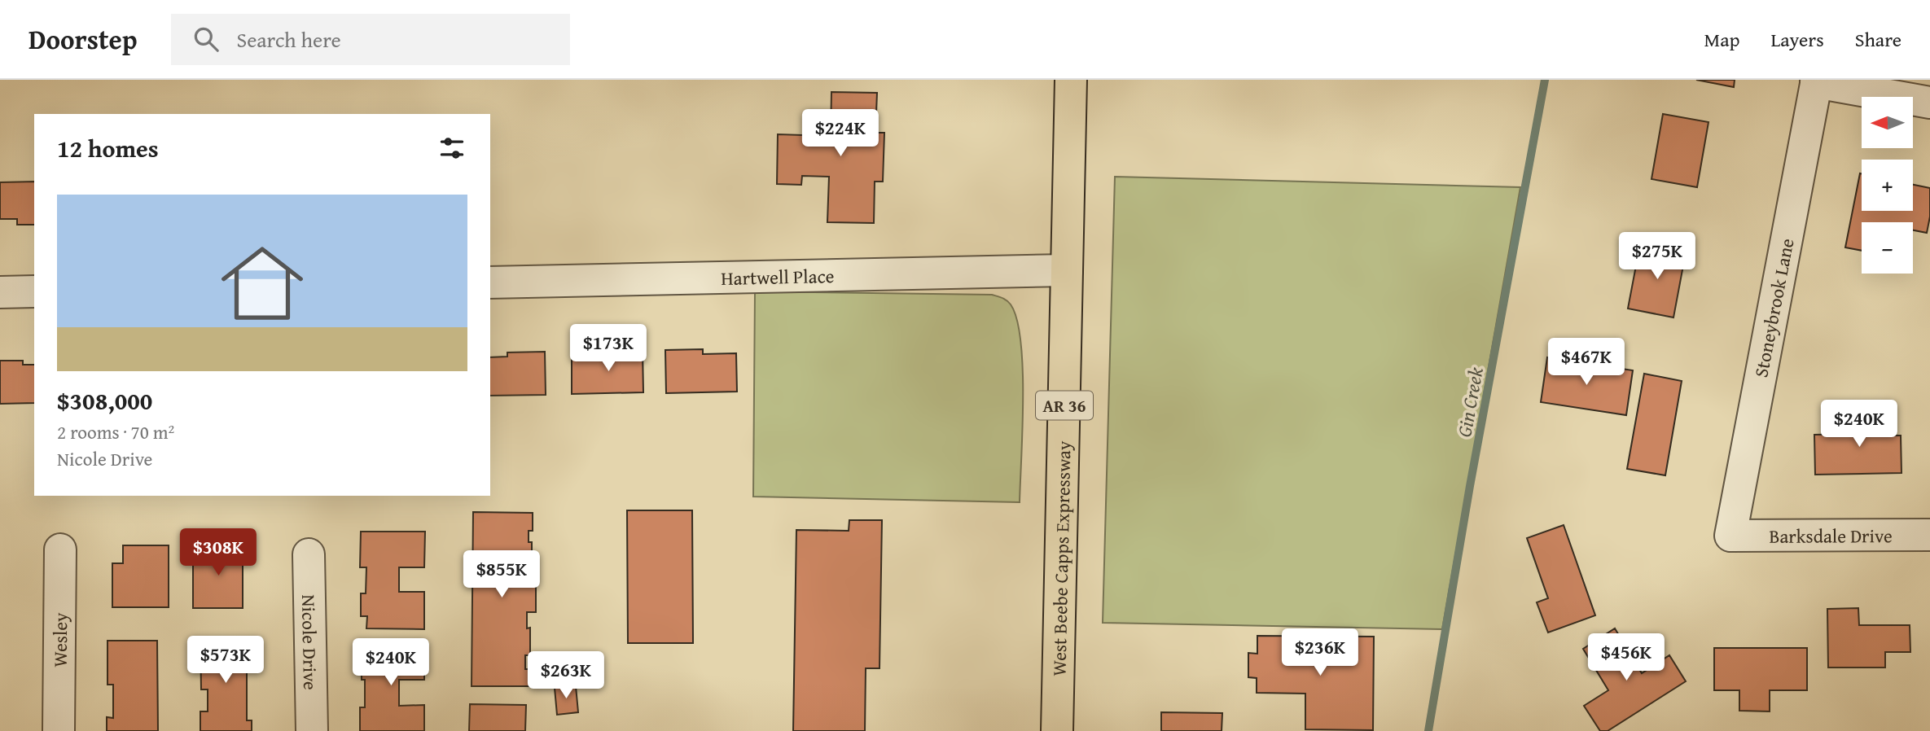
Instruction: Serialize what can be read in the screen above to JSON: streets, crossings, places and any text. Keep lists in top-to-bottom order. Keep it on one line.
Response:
{"streets":{"main road":["AR 36","West Beebe Capps Expressway"],"street":["Hartwell Place","Stoneybrook Lane","Barksdale Drive","Wesley","Nicole Drive"]},"crossings":[["Hartwell Place","West Beebe Capps Expressway"],["Stoneybrook Lane","Barksdale Drive"]],"water":["Gin Creek"],"north":"left","page":{"header":"Doorstep","search":"Search here","nav":["Map","Layers","Share"],"map_buttons":["+","−"],"price":["$224K","$275K","$173K","$467K","$240K","$308K","$855K","$236K","$456K","$573K","$240K","$263K"],"heading":"12 homes","list":[{"name":"$308,000","note":"2 rooms · 70 m² · Nicole Drive"}]}}
